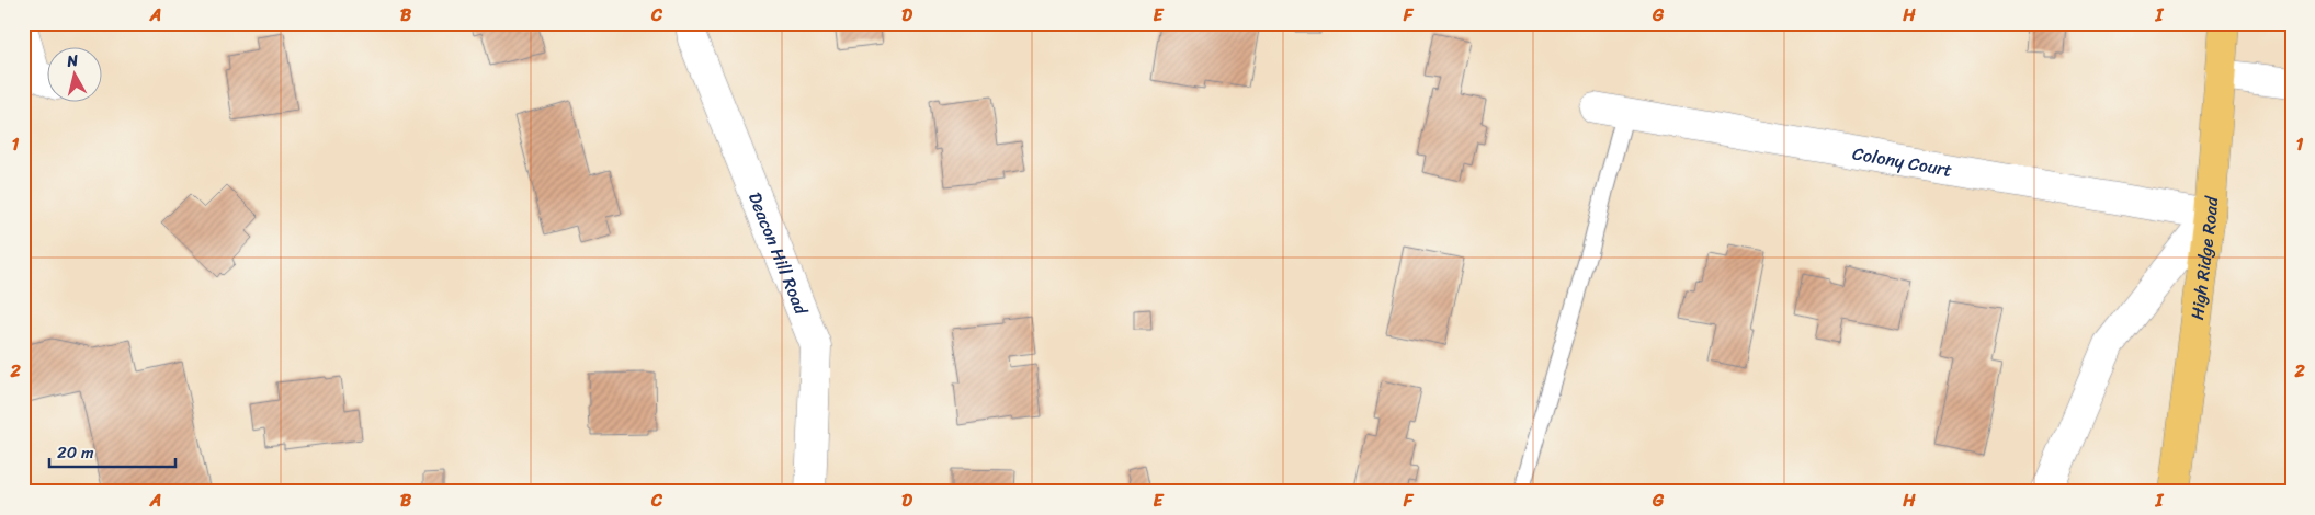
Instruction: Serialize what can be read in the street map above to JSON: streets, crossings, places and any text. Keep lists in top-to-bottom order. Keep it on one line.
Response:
{"streets":{"main road":["High Ridge Road"],"street":["Colony Court","Deacon Hill Road"]},"crossings":[["Colony Court","High Ridge Road"]],"scale_bar":"20 m","north":"top","grid":{"columns":["A","B","C","D","E","F","G","H","I"],"rows":["1","2"]}}
